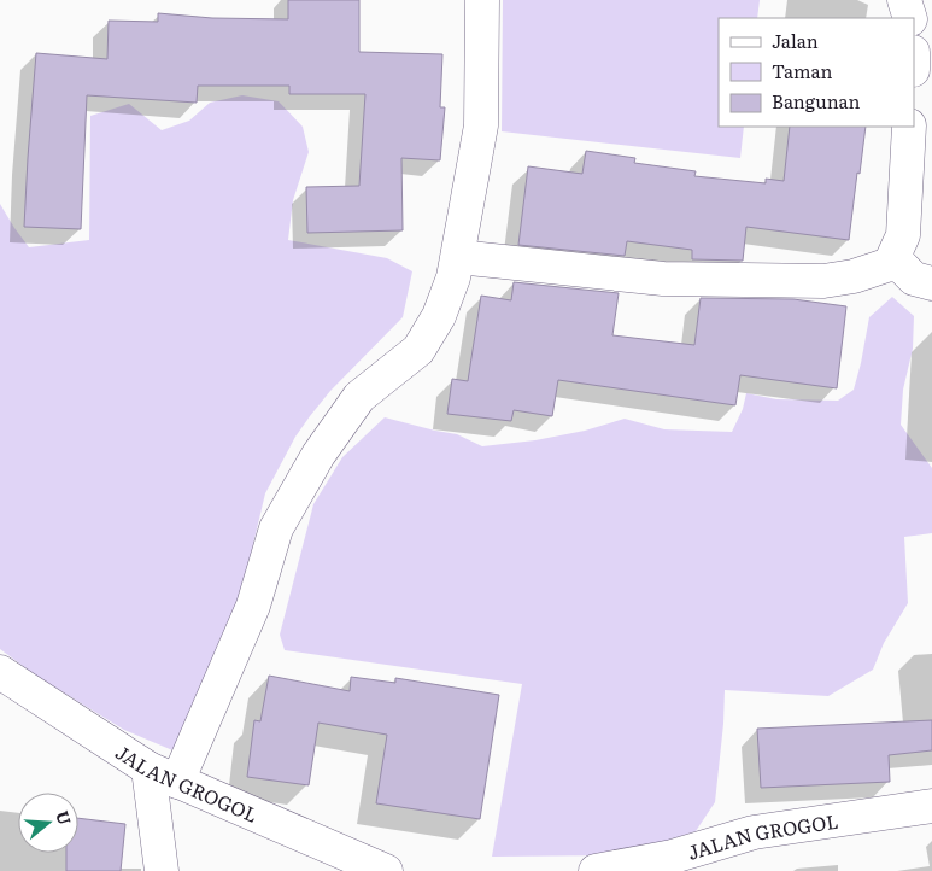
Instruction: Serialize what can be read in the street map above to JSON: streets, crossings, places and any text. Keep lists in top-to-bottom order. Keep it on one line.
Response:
{"streets":{"street":["JALAN GROGOL"]},"legend":["Jalan","Taman","Bangunan"],"north":"right"}
